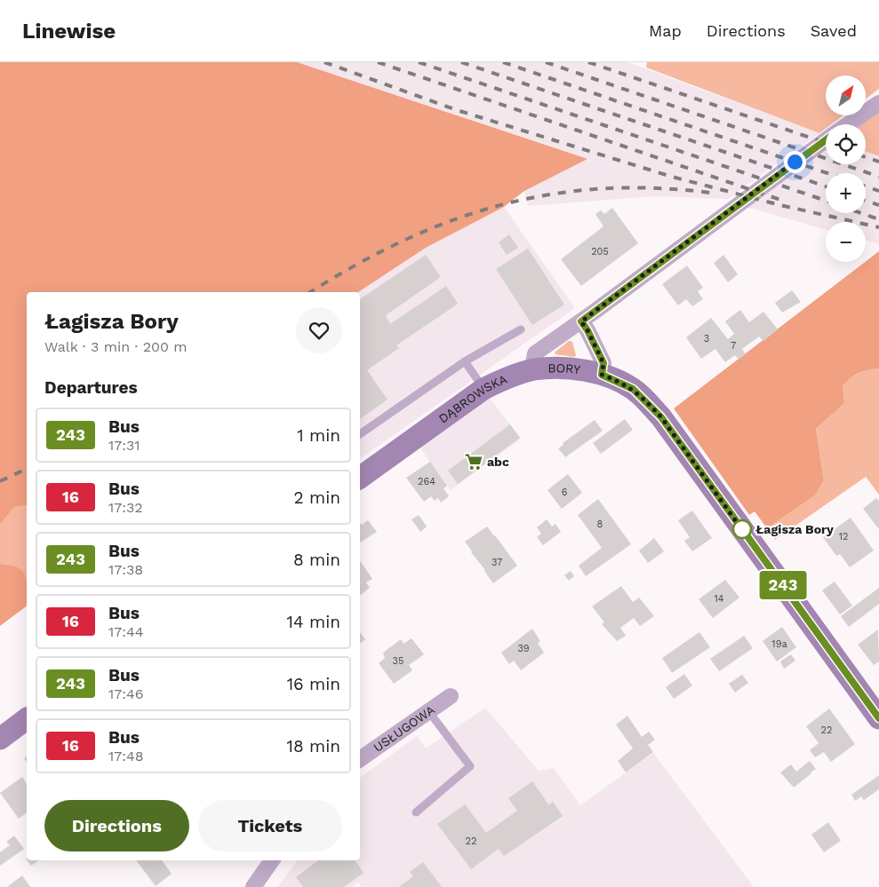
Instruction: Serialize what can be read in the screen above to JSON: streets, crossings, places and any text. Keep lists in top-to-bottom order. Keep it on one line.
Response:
{"streets":{"street":["BORY","DĄBROWSKA","USŁUGOWA"]},"crossings":[["BORY","DĄBROWSKA"]],"places":{"supermarket":["abc"],"other":["Łagisza Bory"]},"lines":["bus line 243"],"house_numbers":["205","3","7","264","6","8","12","37","14","19a","39","35","22","22"],"north":"top right","page":{"header":"Linewise","nav":["Map","Directions","Saved"],"on_map":"243","map_buttons":["+","−"],"heading":[["Łagisza Bory","Walk · 3 min · 200 m"],"Departures"],"list":[{"mark":"243","name":"Bus","note":"17:31","value":"1 min"},{"mark":"16","name":"Bus","note":"17:32","value":"2 min"},{"mark":"243","name":"Bus","note":"17:38","value":"8 min"},{"mark":"16","name":"Bus","note":"17:44","value":"14 min"},{"mark":"243","name":"Bus","note":"17:46","value":"16 min"},{"mark":"16","name":"Bus","note":"17:48","value":"18 min"}],"buttons":["Directions","Tickets"]}}
